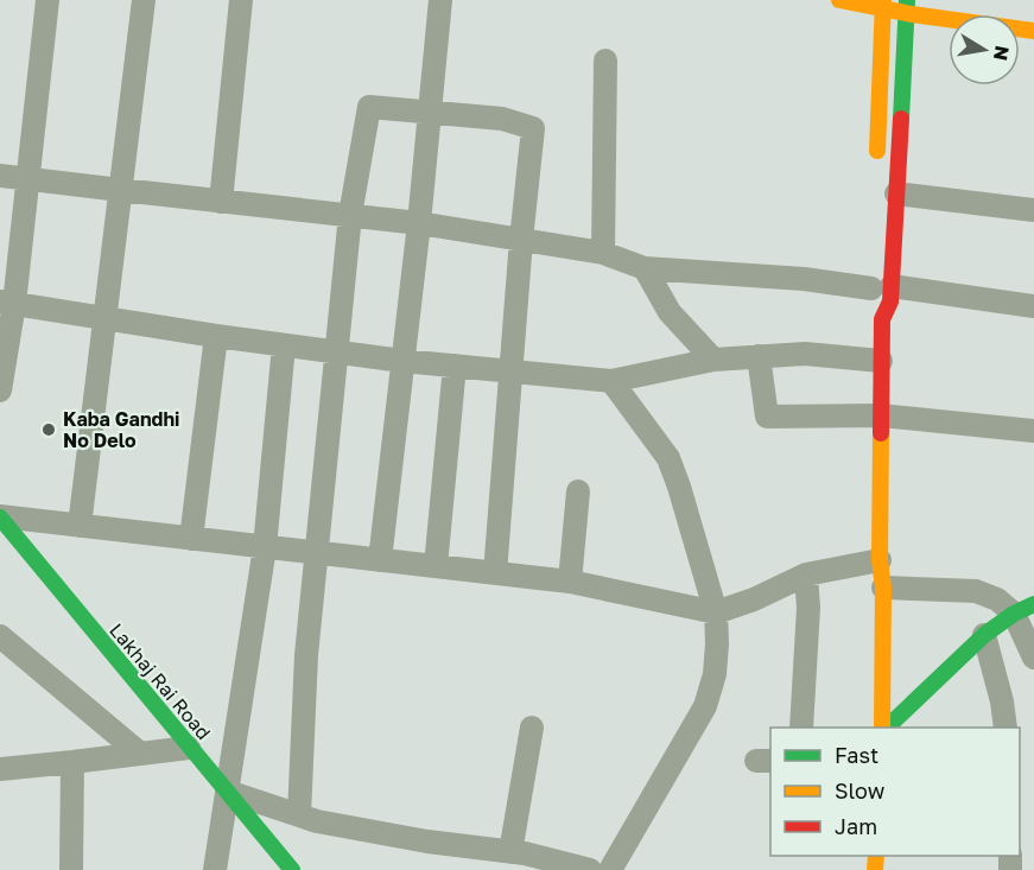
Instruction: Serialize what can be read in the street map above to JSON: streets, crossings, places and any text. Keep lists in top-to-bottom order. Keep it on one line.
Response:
{"streets":{"street":["Lakhaj Rai Road"]},"places":["Kaba Gandhi No Delo"],"legend":["Fast","Slow","Jam"],"north":"right"}
